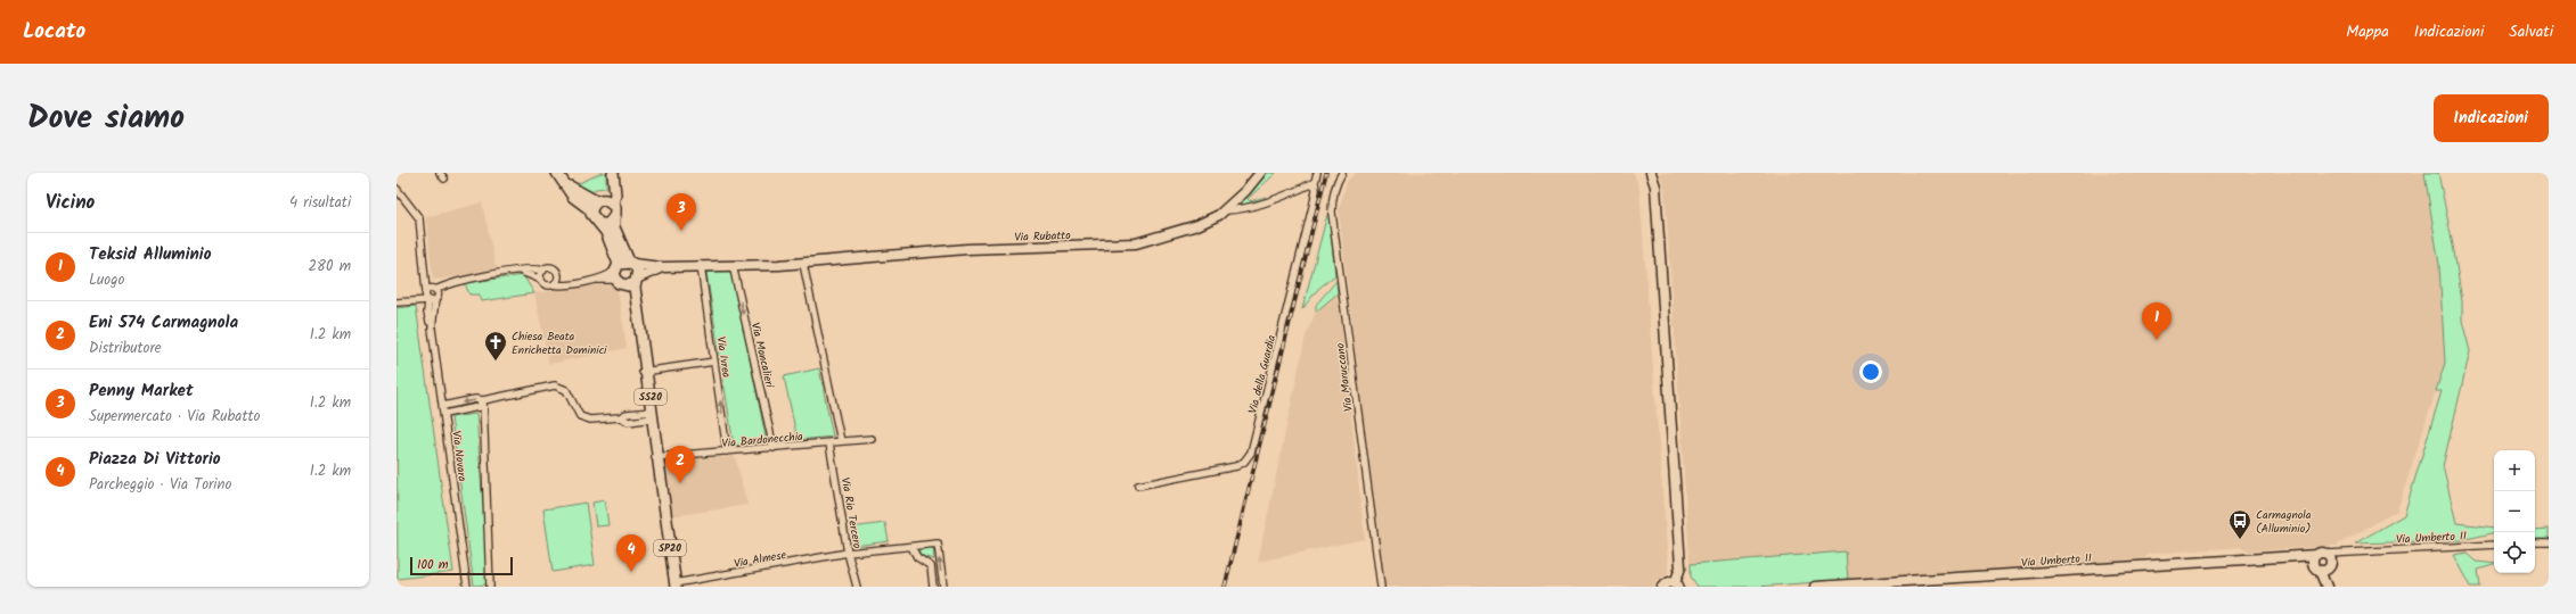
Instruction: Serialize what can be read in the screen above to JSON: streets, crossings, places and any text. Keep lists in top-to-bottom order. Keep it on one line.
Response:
{"streets":{"main road":["SS20","SP20"],"street":["Via Rubatto","Via Moncalieri","Via Ivrea","Via della Guardia","Via Maruccano","Via Bardonecchia","Via Novara","Via Rio Tercero","Via Umberto II","Via Almese"]},"crossings":[["Via Rubatto","Via Moncalieri"],["Via Rubatto","Via Ivrea"],["Via Moncalieri","Via Bardonecchia"],["Via Ivrea","Via Bardonecchia"],["SS20","Via Bardonecchia"],["SS20","SP20"],["Via Bardonecchia","Via Rio Tercero"],["Via Rio Tercero","Via Almese"],["SP20","Via Almese"]],"one_way":["Via Moncalieri","Via Ivrea"],"places":{"church":["Chiesa Beata Enrichetta Dominici"],"bus stop":["Carmagnola (Alluminio)"]},"scale_bar":"100 m","page":{"header":"Locato","nav":["Mappa","Indicazioni","Salvati"],"title":"Dove siamo","buttons":"Indicazioni","heading":["Vicino","4 risultati"],"pins":["3","1","2","4"],"list":[{"mark":"1","name":"Teksid Alluminio","note":"Luogo","value":"280 m"},{"mark":"2","name":"Eni 574 Carmagnola","note":"Distributore","value":"1.2 km"},{"mark":"3","name":"Penny Market","note":"Supermercato · Via Rubatto","value":"1.2 km"},{"mark":"4","name":"Piazza Di Vittorio","note":"Parcheggio · Via Torino","value":"1.2 km"}],"map_buttons":["+","−"],"scale":"100 m"}}
